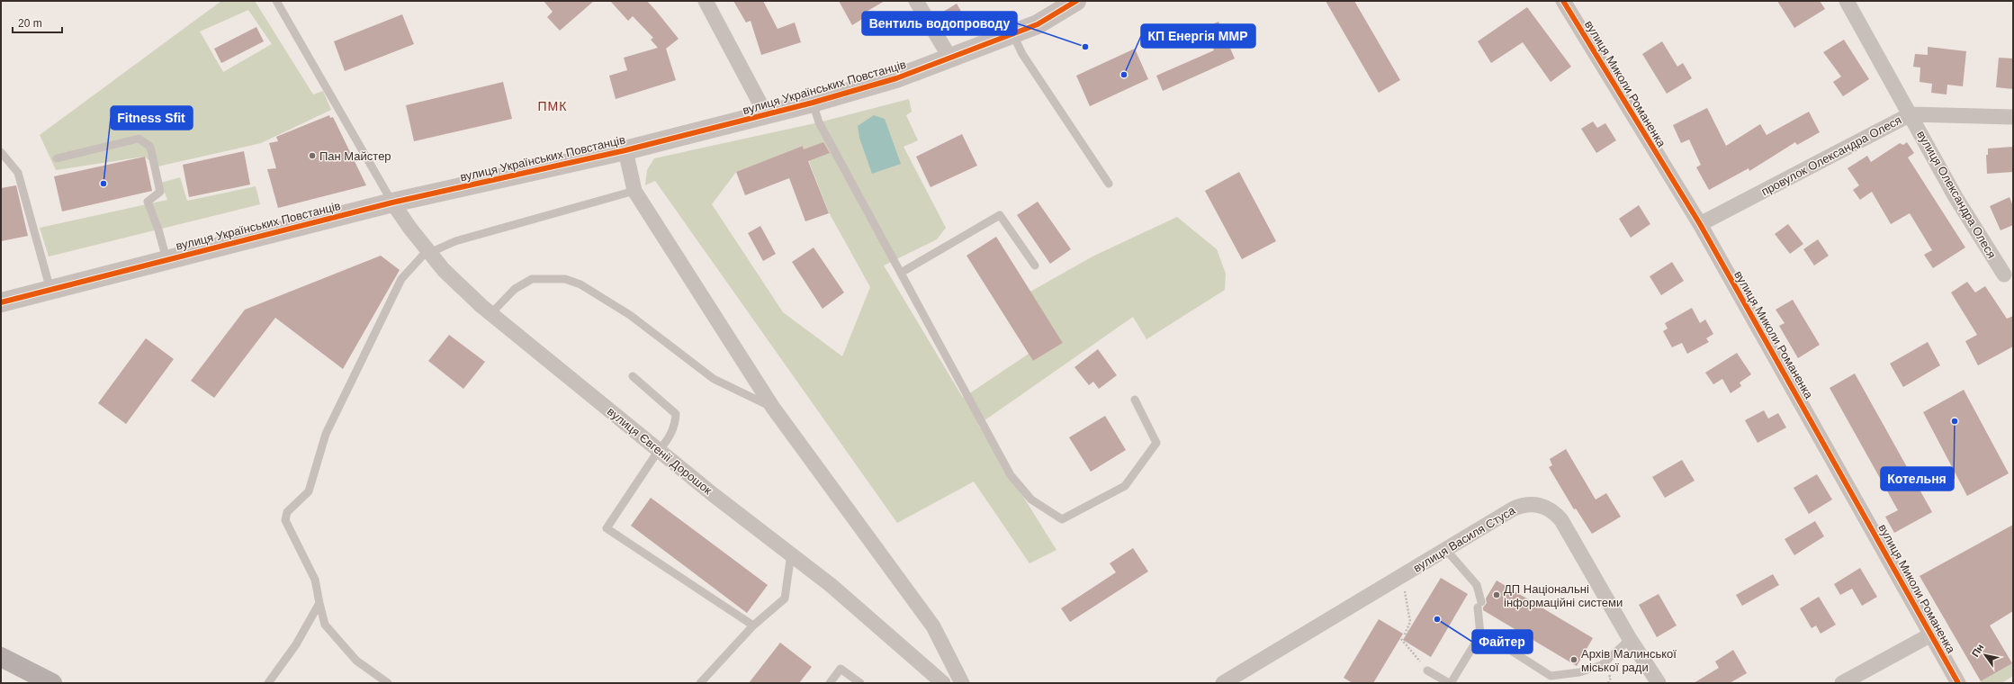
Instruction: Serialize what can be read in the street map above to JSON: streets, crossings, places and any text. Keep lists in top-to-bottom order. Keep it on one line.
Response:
{"streets":{"street":["вулиця Миколи Романенка","вулиця Українських Повстанців","провулок Олександра Олеся","вулиця Олександра Олеся","вулиця Євгенії Дорошок","вулиця Василя Стуса"]},"crossings":[["вулиця Миколи Романенка","провулок Олександра Олеся"],["вулиця Українських Повстанців","вулиця Євгенії Дорошок"],["провулок Олександра Олеся","вулиця Олександра Олеся"]],"districts":["ПМК"],"places":["Вентиль водопроводу","КП Енергія ММР","Пан Майстер","Fitness Sfit","Котельня","ДП Національні інформаційні системи","Файтер","Архів Малинської міської ради"],"scale_bar":"20 m","north":"top left"}
